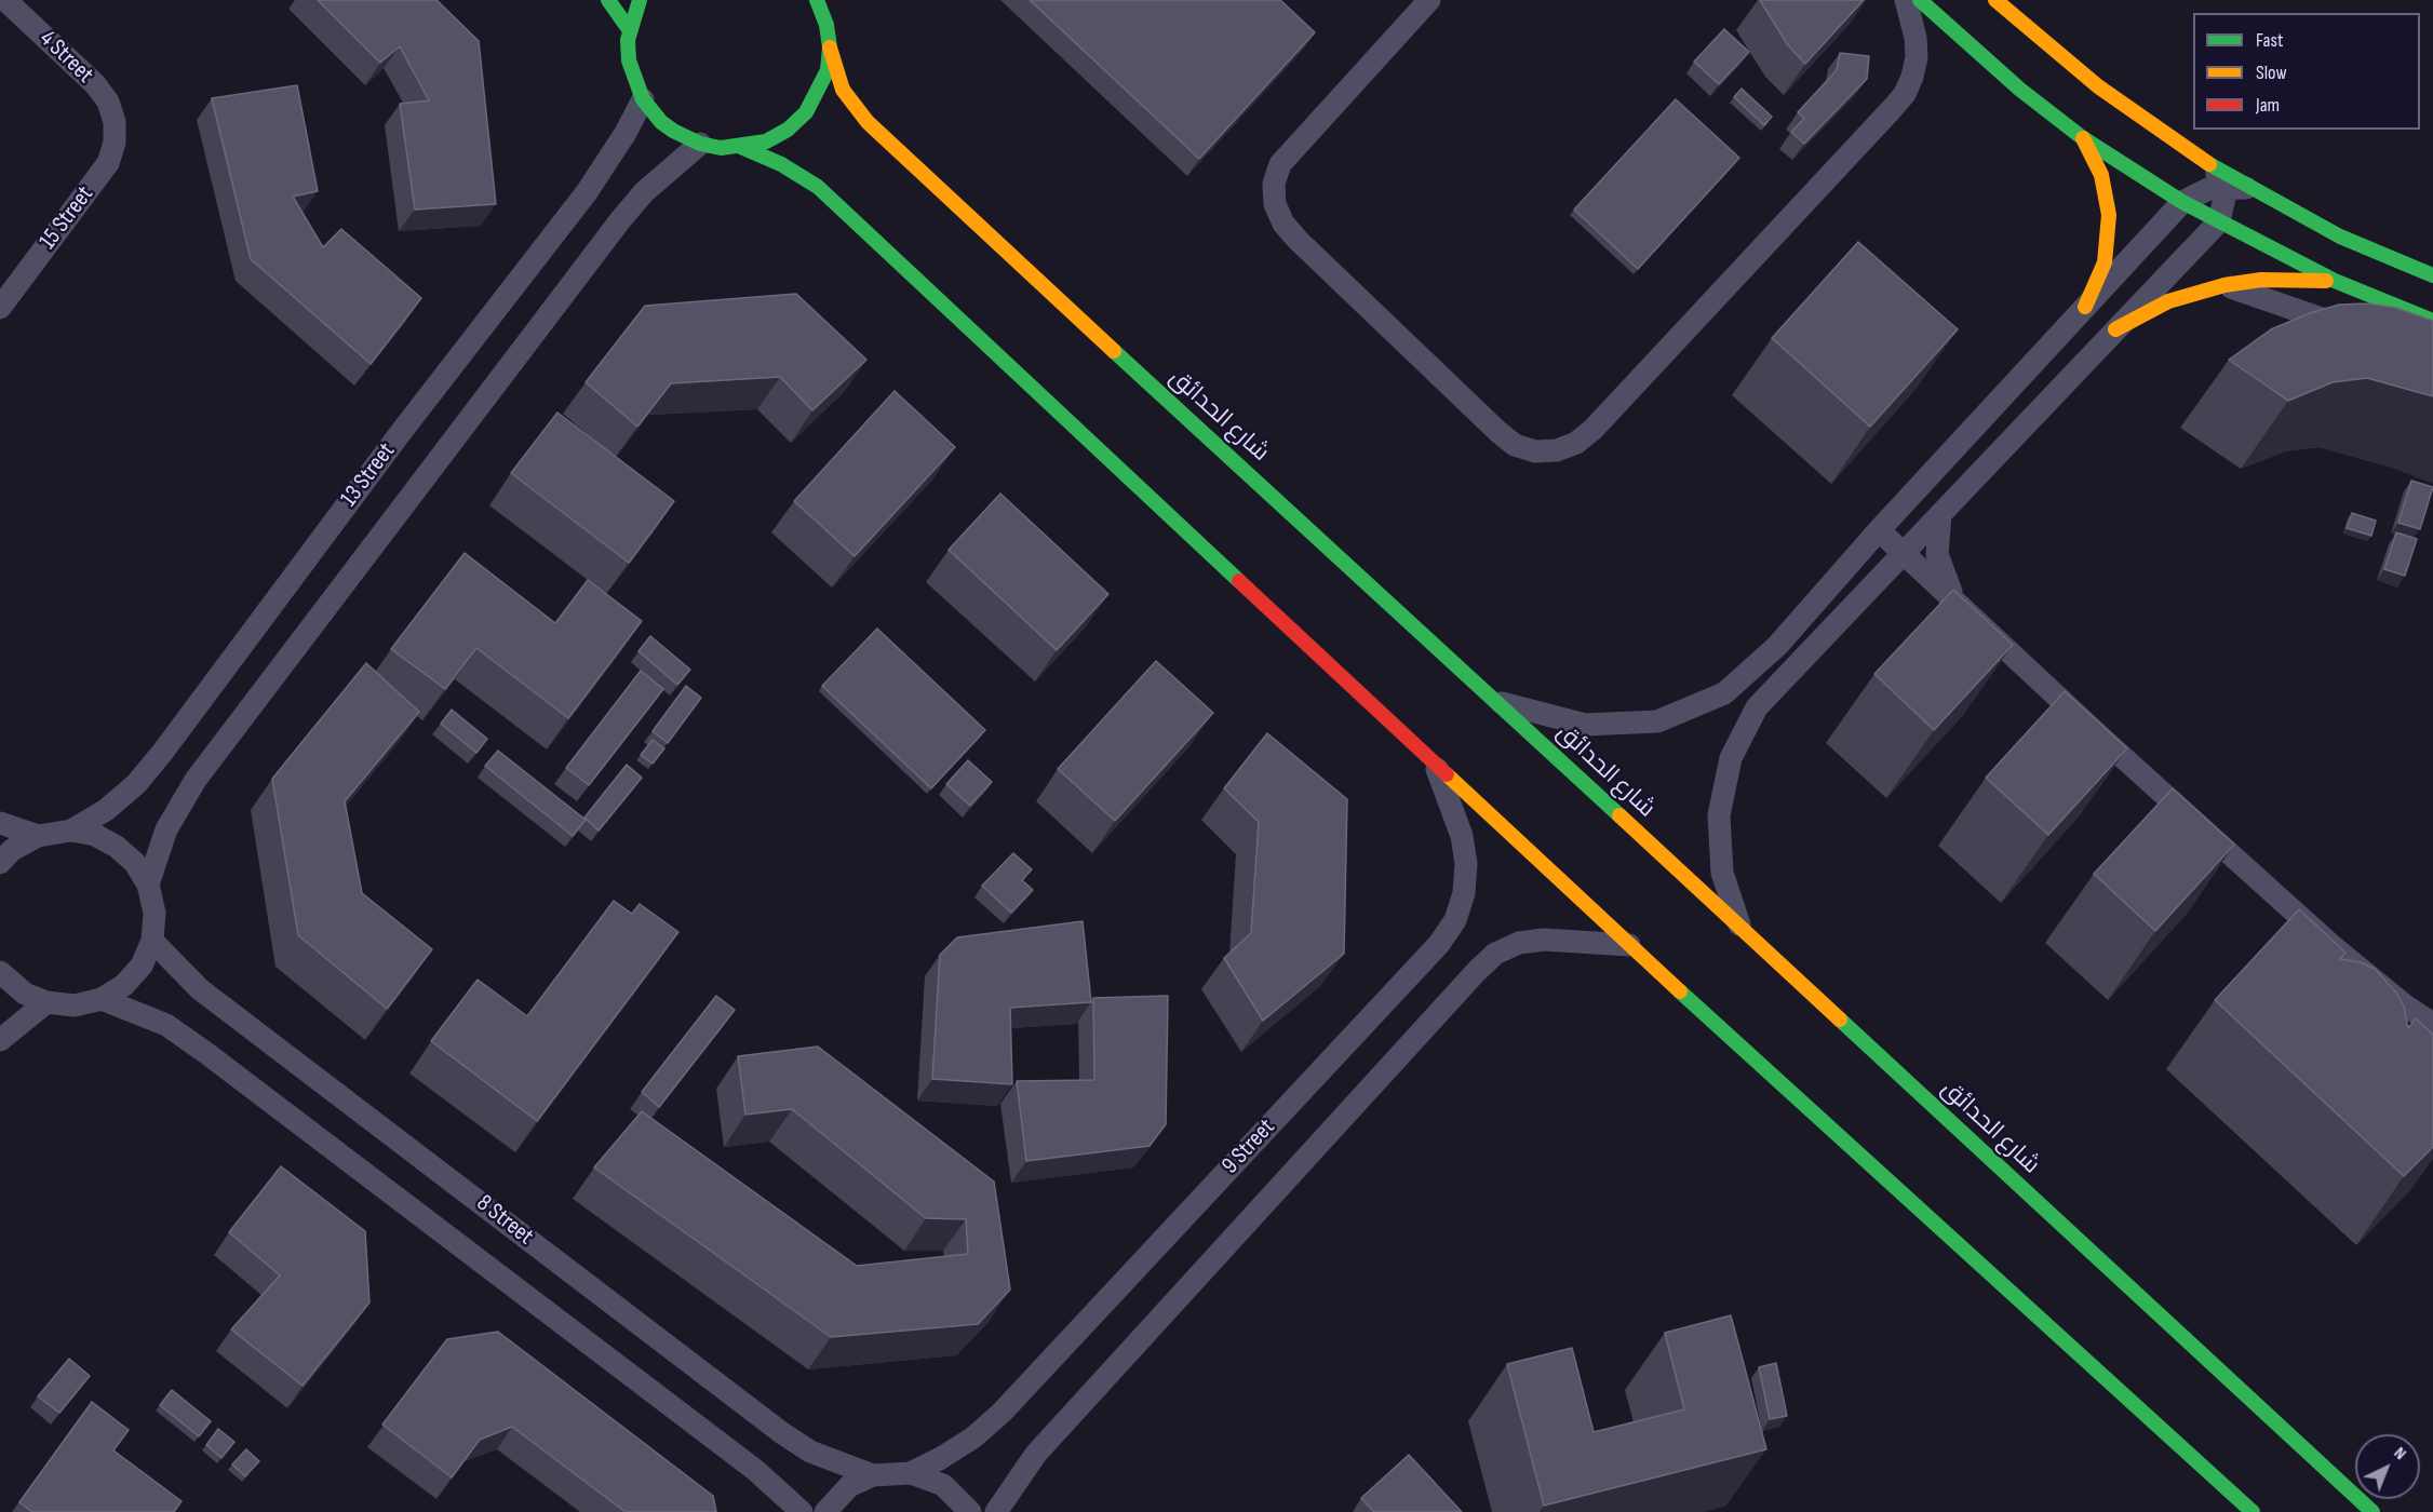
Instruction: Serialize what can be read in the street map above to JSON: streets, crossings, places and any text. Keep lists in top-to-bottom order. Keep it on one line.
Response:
{"streets":{"street":["4 Street","15 Street","شارع الحدائق","13 Street","9 Street","8 Street"]},"crossings":[["4 Street","15 Street"]],"legend":["Fast","Slow","Jam"],"north":"top right"}
